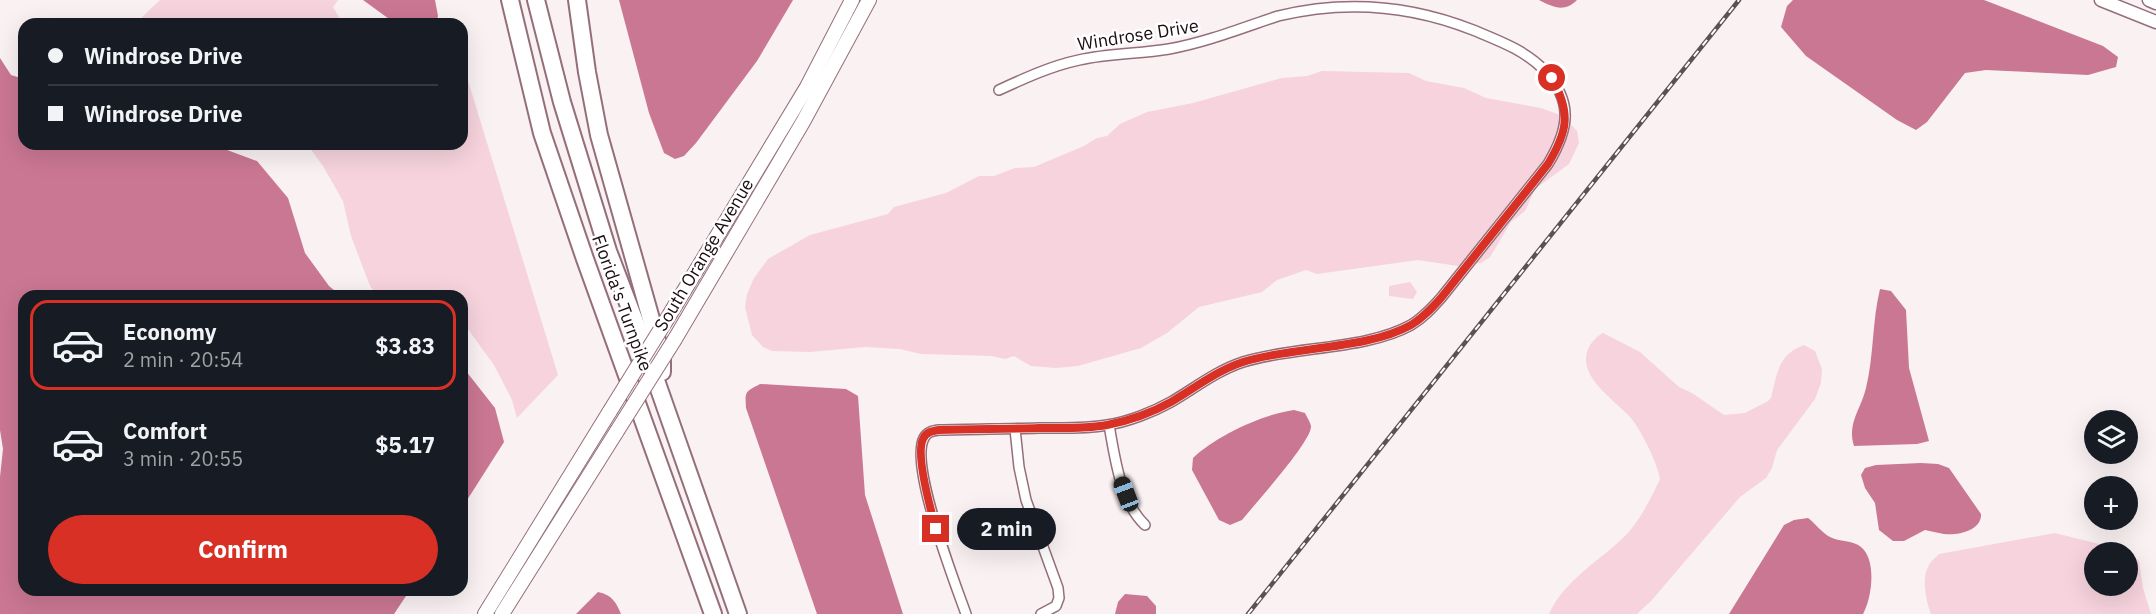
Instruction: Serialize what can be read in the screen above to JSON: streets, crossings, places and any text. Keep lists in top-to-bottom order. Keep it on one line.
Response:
{"streets":{"highway":["Florida's Turnpike"],"main road":["South Orange Avenue"],"street":["Windrose Drive"]},"page":{"banner":["Windrose Drive","Windrose Drive"],"list":[{"name":"Economy","note":"2 min · 20:54","value":"$3.83"},{"name":"Comfort","note":"3 min · 20:55","value":"$5.17"}],"map_buttons":["+","−"],"buttons":"Confirm","bubble":"2 min"}}
